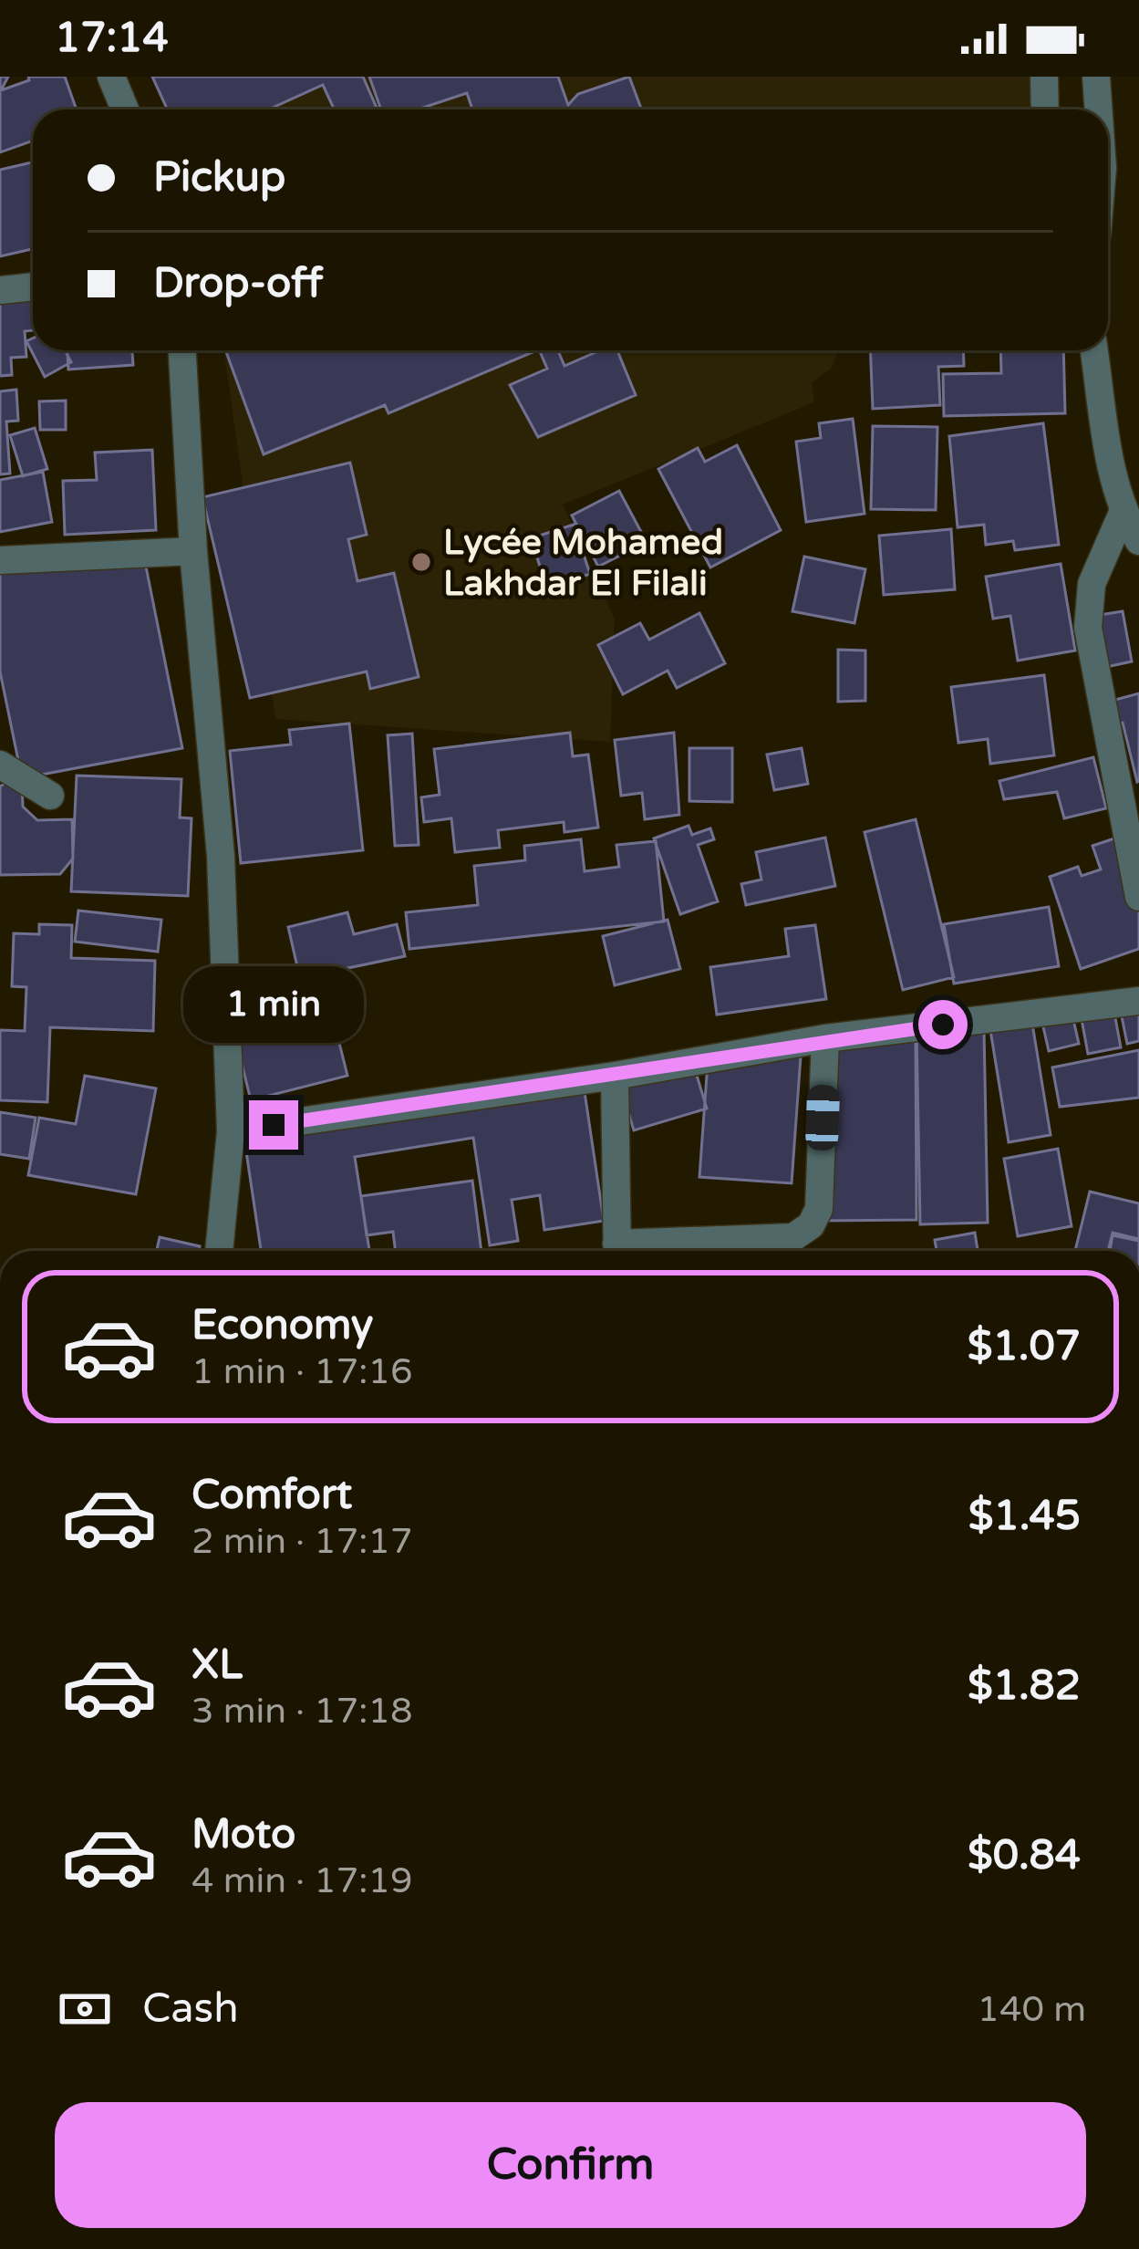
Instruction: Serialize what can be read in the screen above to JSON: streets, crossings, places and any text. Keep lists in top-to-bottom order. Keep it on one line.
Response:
{"places":["Lycée Mohamed Lakhdar El Filali"],"page":{"status":"17:14","banner":["Pickup","Drop-off"],"bubble":"1 min","list":[{"name":"Economy","note":"1 min · 17:16","value":"$1.07"},{"name":"Comfort","note":"2 min · 17:17","value":"$1.45"},{"name":"XL","note":"3 min · 17:18","value":"$1.82"},{"name":"Moto","note":"4 min · 17:19","value":"$0.84"}],"pay":["Cash","140 m"],"buttons":"Confirm"}}
